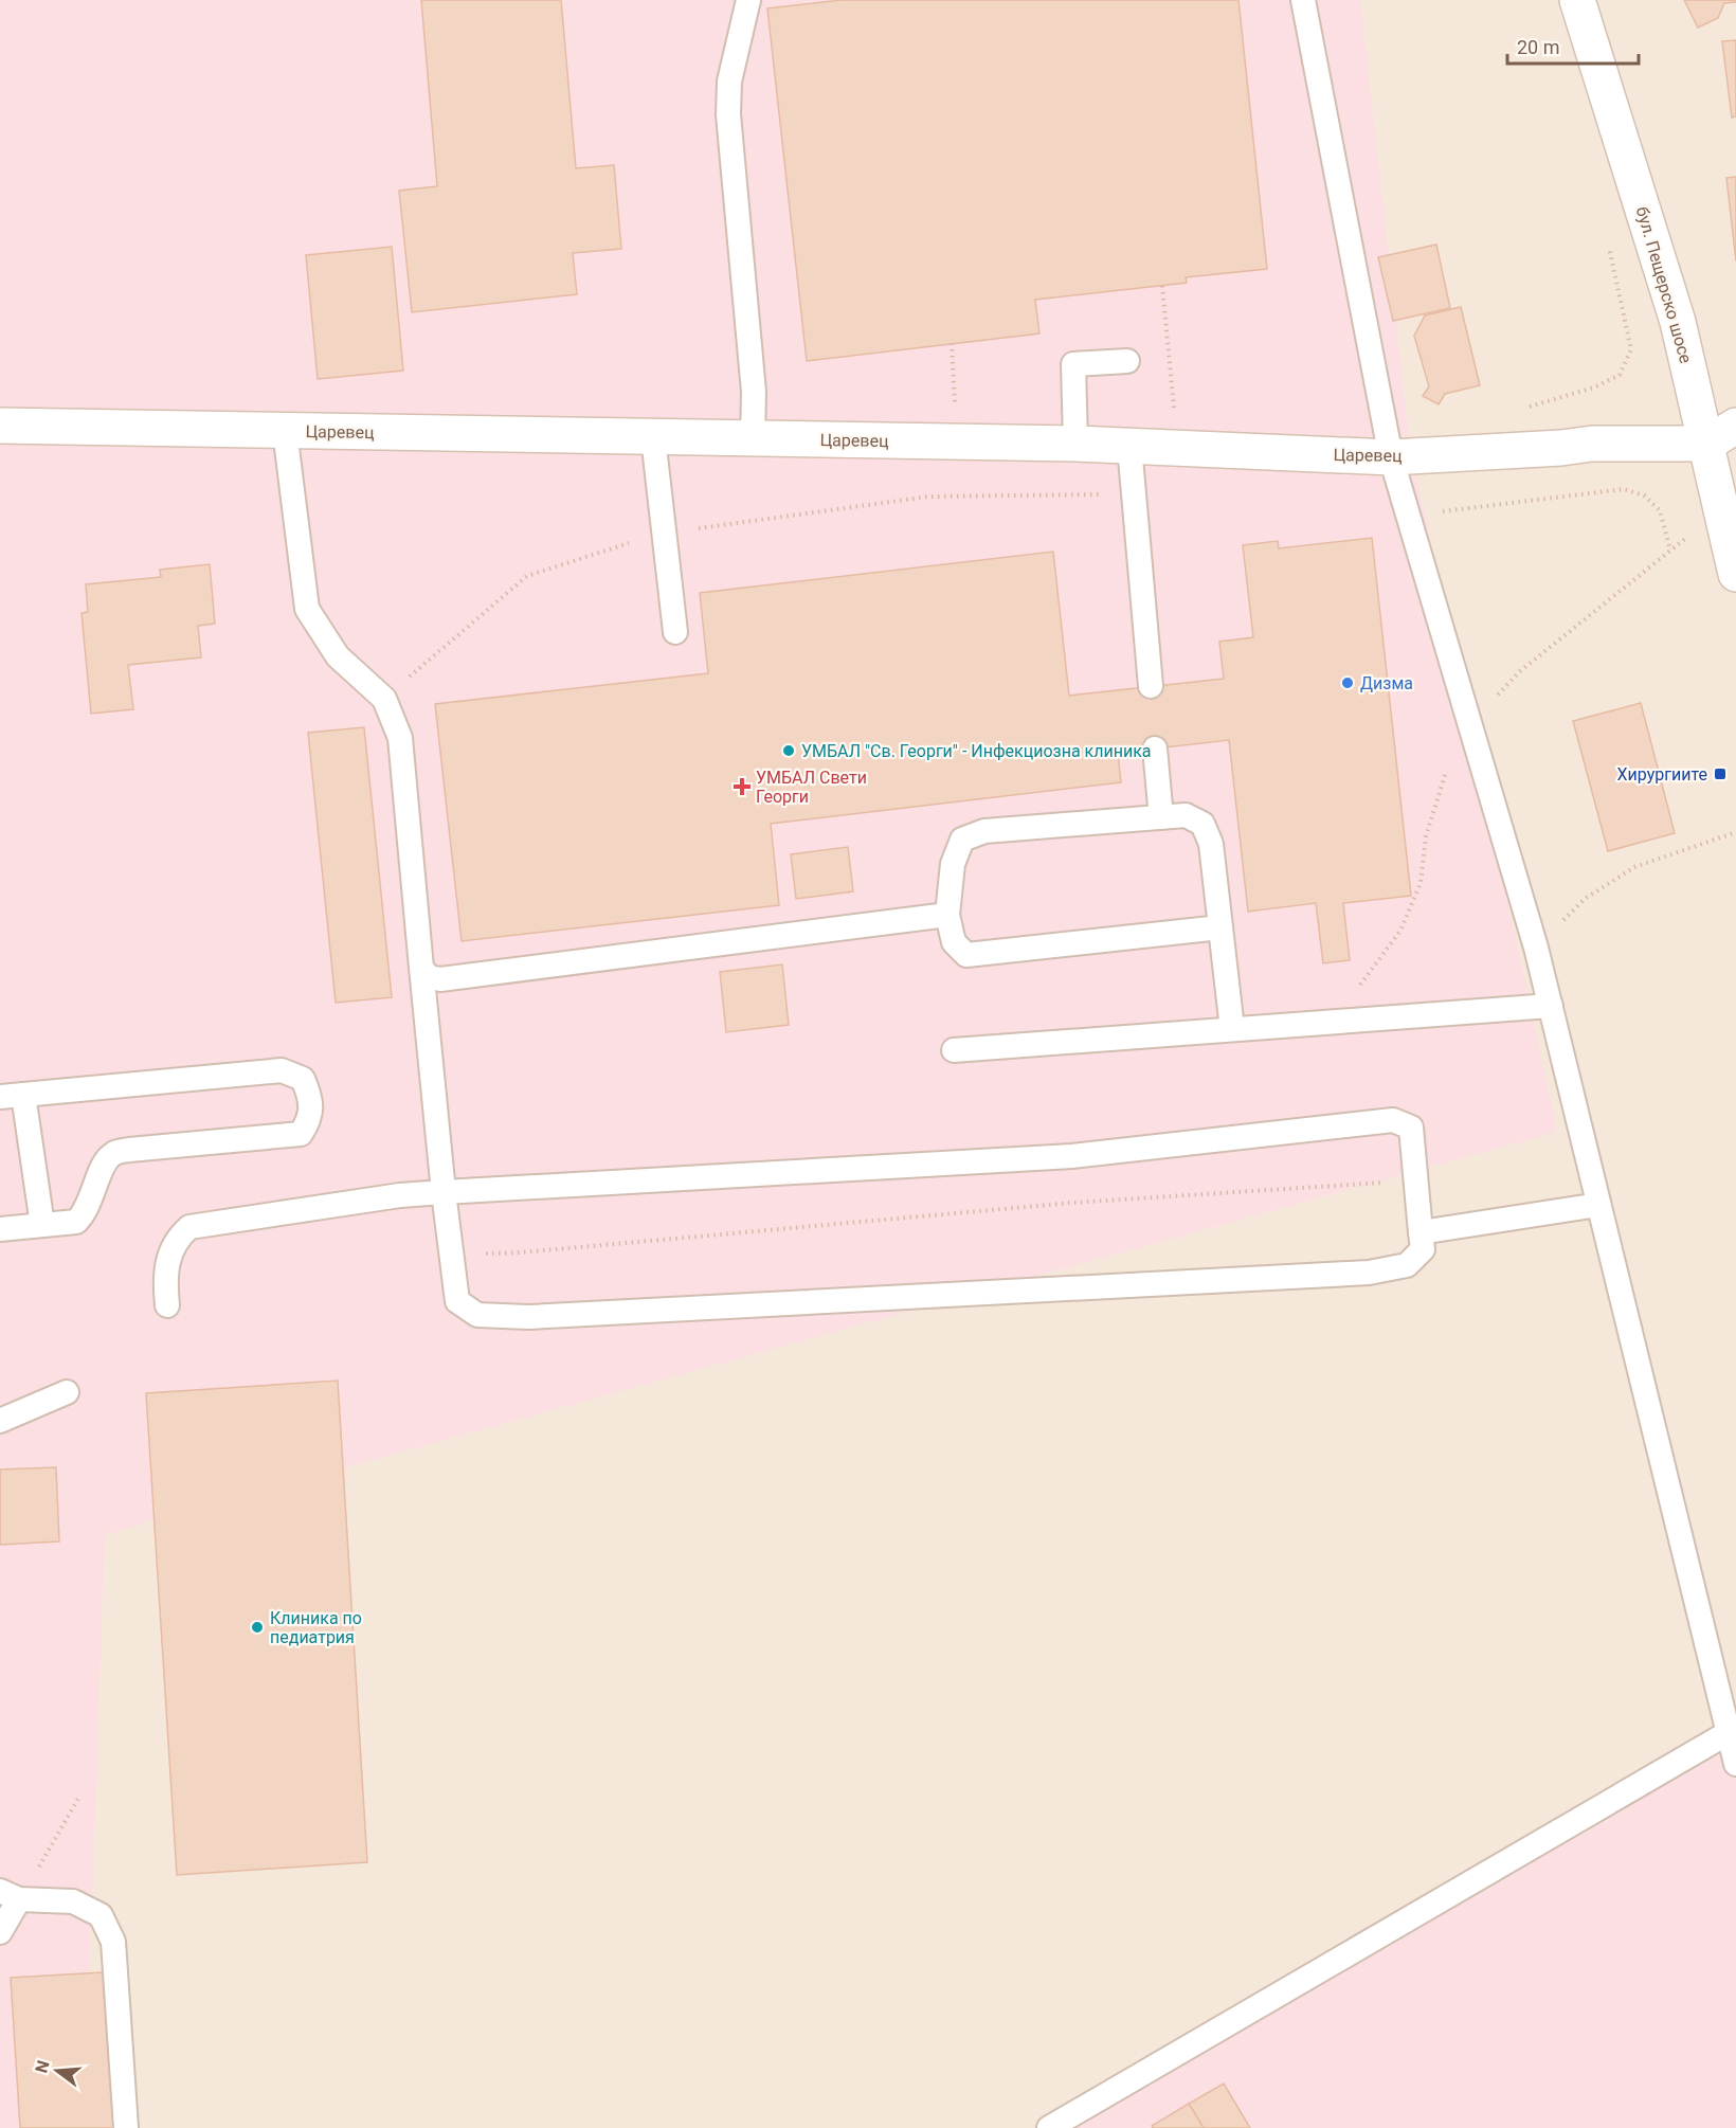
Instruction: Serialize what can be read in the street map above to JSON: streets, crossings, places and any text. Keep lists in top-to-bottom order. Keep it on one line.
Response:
{"streets":{"street":["бул. Пещерско шосе","Царевец"]},"crossings":[["бул. Пещерско шосе","Царевец"]],"places":{"other":["Дизма","УМБАЛ \"Св. Георги\" - Инфекциозна клиника","Клиника по педиатрия"],"transit":["Хирургиите"],"health":["УМБАЛ Свети Георги"]},"scale_bar":"20 m","north":"left"}
